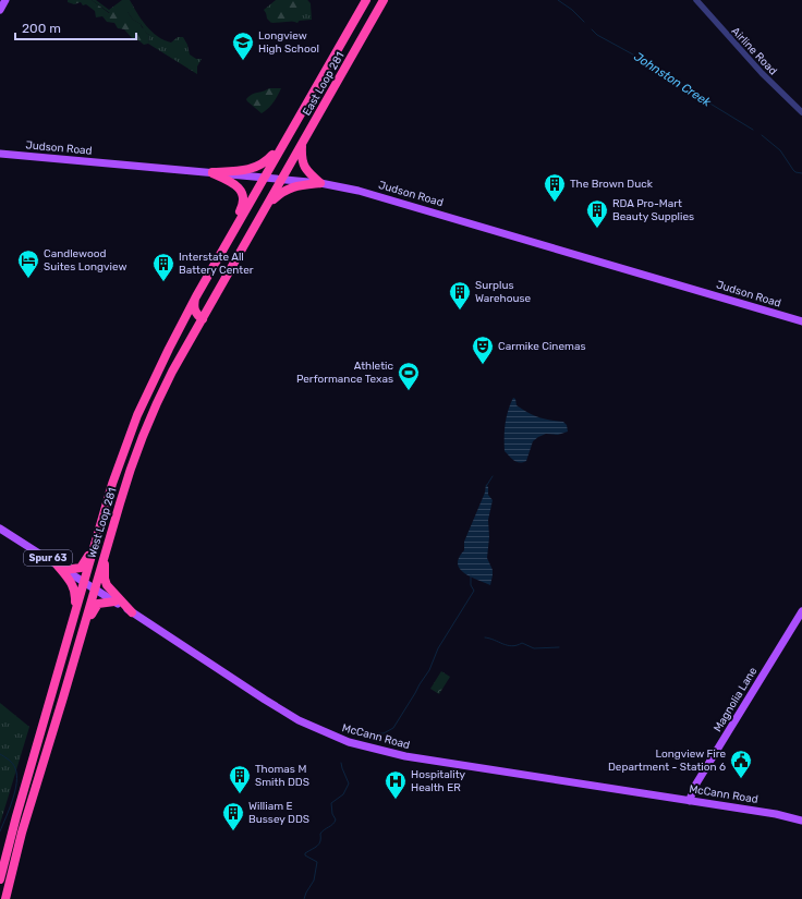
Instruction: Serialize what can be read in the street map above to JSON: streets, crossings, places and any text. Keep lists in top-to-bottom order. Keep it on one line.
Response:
{"streets":{"highway":["East Loop 281","West Loop 281"],"main road":["Judson Road","Spur 63","Magnolia Lane","McCann Road"],"street":["Airline Road"]},"crossings":[["East Loop 281","Judson Road"],["East Loop 281","West Loop 281"],["Judson Road","West Loop 281"],["West Loop 281","McCann Road"],["Magnolia Lane","McCann Road"]],"water":["Johnston Creek"],"places":{"school or university":["Longview High School"],"building":["The Brown Duck","RDA Pro-Mart Beauty Supplies","Interstate All Battery Center","Surplus Warehouse","Thomas M Smith DDS","William E Bussey DDS"],"hotel":["Candlewood Suites Longview"],"theatre":["Carmike Cinemas"],"sports":["Athletic Performance Texas"],"public building":["Longview Fire Department - Station 6"],"hospital":["Hospitality Health ER"]},"scale_bar":"200 m"}
